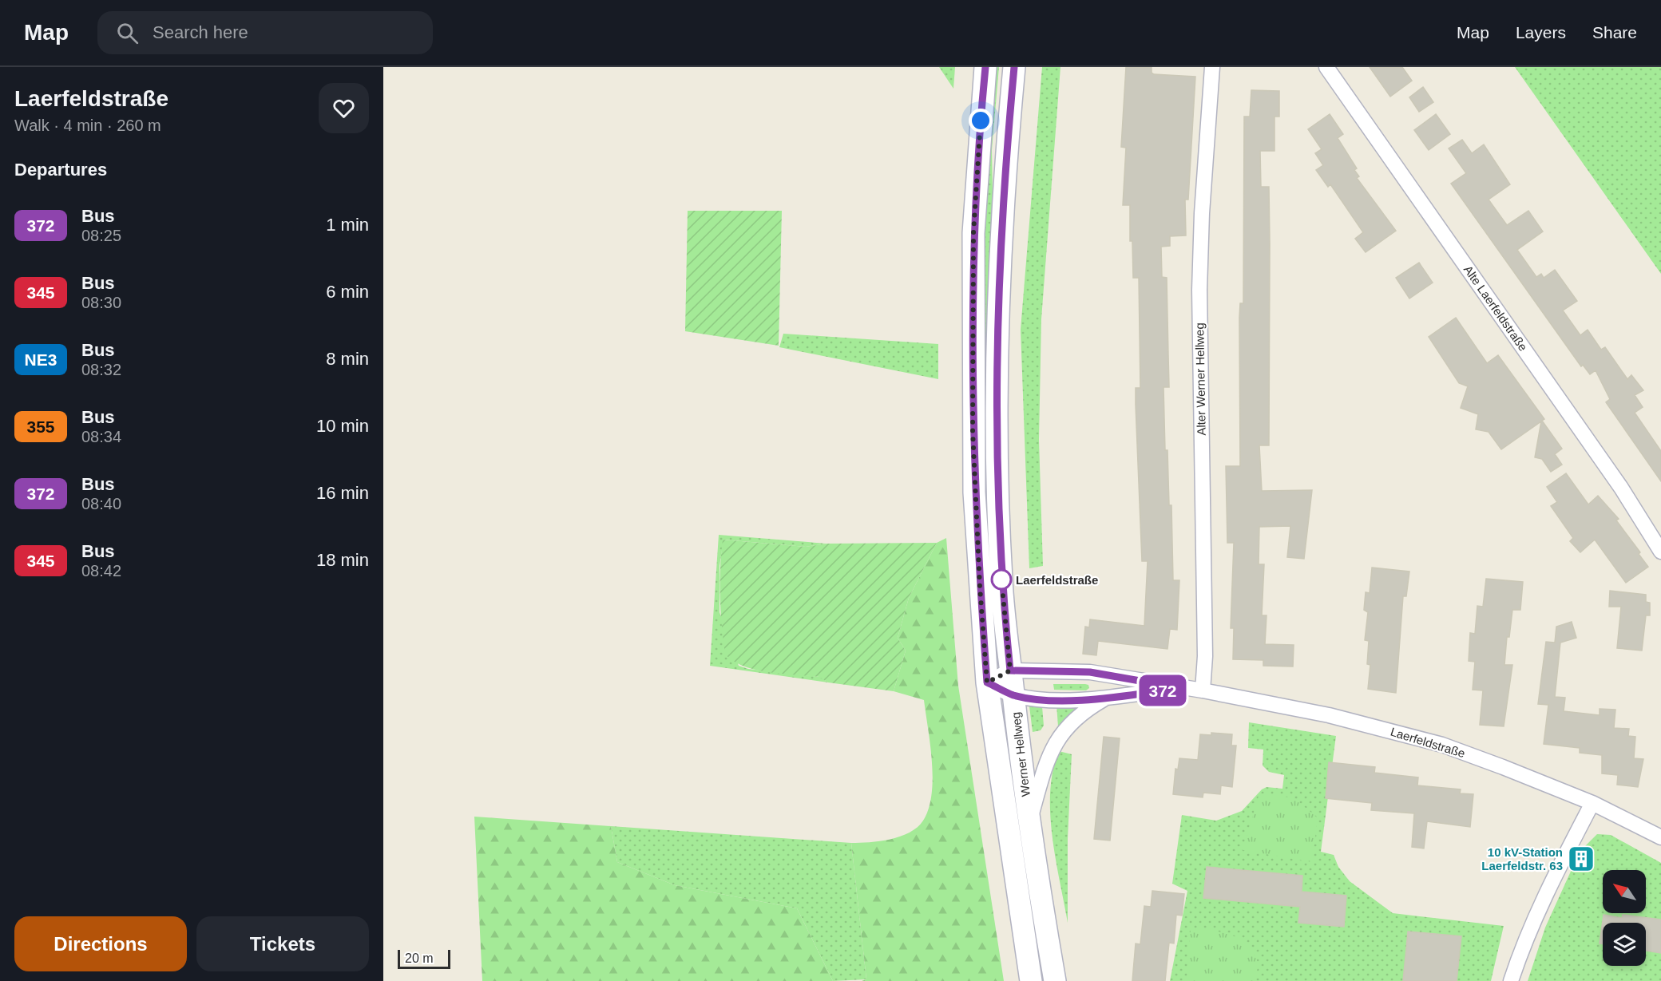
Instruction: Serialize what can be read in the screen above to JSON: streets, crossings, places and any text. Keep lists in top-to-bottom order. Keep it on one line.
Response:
{"streets":{"main road":["Werner Hellweg"],"street":["Alte Laerfeldstraße","Alter Werner Hellweg","Laerfeldstraße"]},"crossings":[["Alter Werner Hellweg","Laerfeldstraße"],["Laerfeldstraße","Werner Hellweg"]],"places":{"other":["Laerfeldstraße"],"building":["10 kV-Station Laerfeldstr. 63"]},"lines":["bus line 372"],"scale_bar":"20 m","north":"top left","page":{"header":"Map","search":"Search here","nav":["Map","Layers","Share"],"heading":[["Laerfeldstraße","Walk · 4 min · 260 m"],"Departures"],"on_map":"372","list":[{"mark":"372","name":"Bus","note":"08:25","value":"1 min"},{"mark":"345","name":"Bus","note":"08:30","value":"6 min"},{"mark":"NE3","name":"Bus","note":"08:32","value":"8 min"},{"mark":"355","name":"Bus","note":"08:34","value":"10 min"},{"mark":"372","name":"Bus","note":"08:40","value":"16 min"},{"mark":"345","name":"Bus","note":"08:42","value":"18 min"}],"buttons":["Directions","Tickets"],"scale":"20 m"}}
